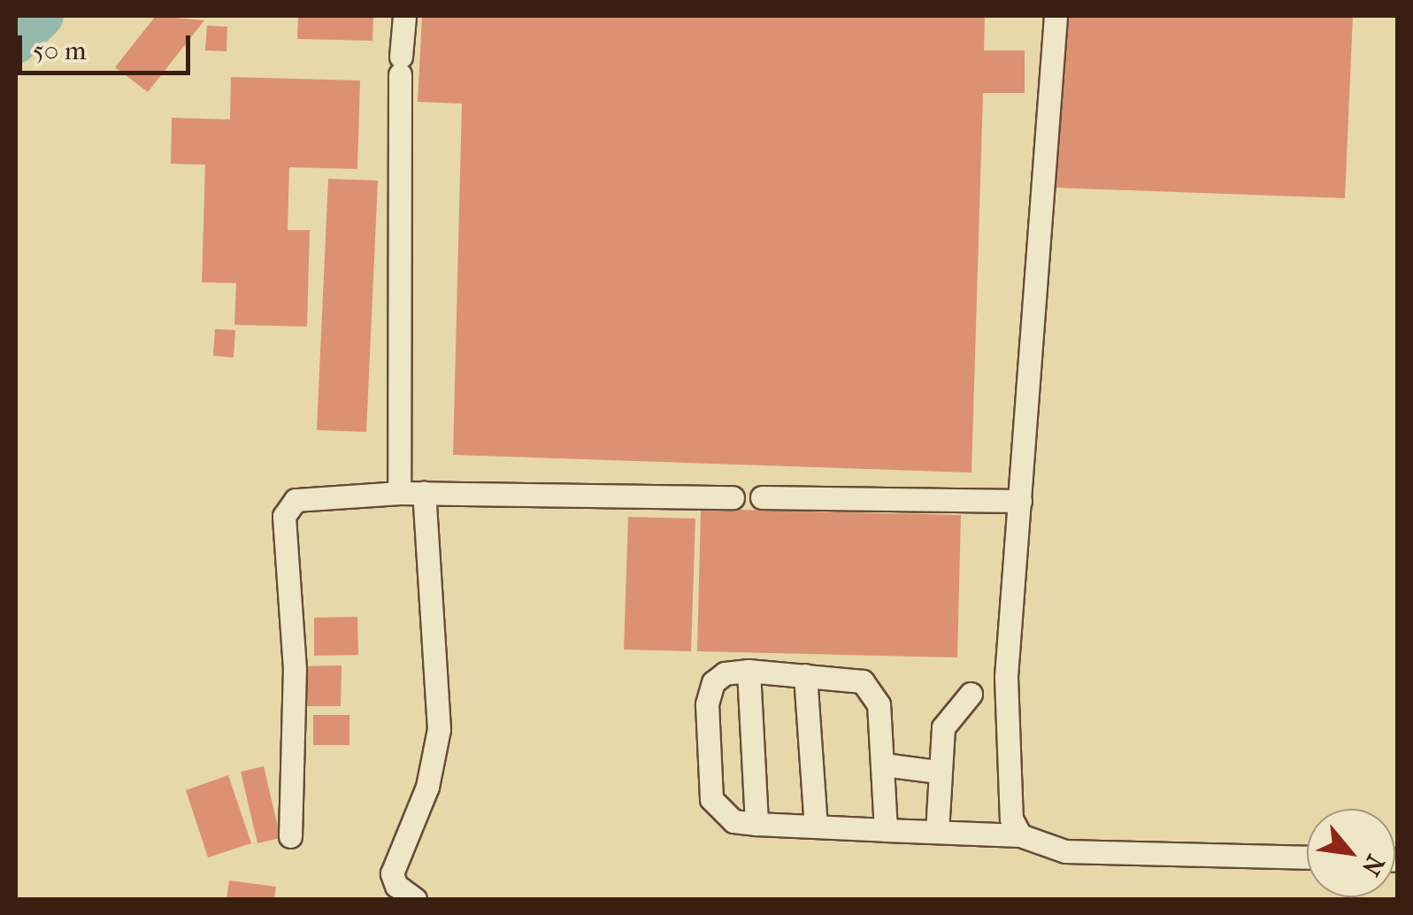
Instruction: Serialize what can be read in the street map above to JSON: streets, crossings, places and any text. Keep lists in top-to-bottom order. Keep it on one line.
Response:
{"scale_bar":"50 m","north":"bottom right"}
